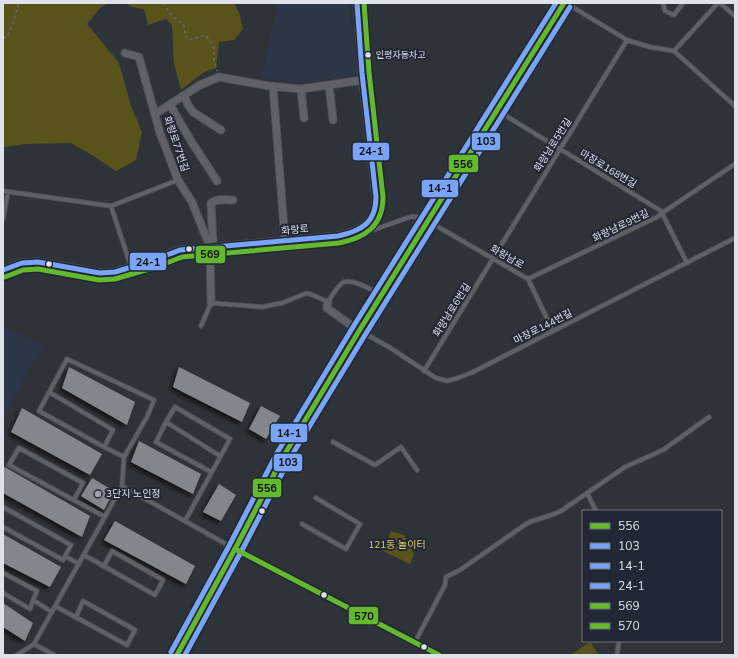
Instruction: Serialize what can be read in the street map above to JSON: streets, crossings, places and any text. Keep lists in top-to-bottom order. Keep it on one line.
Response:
{"streets":{"street":["화랑로77번길","화랑로"],"lane":["화랑남로5번길","마장로168번길","화랑남로9번길","화랑남로","화랑남로6번길","마장로144번길"]},"crossings":[["화랑로77번길","화랑로"],["화랑남로5번길","마장로168번길"],["화랑남로5번길","화랑남로"],["화랑남로5번길","화랑남로6번길"],["마장로168번길","화랑남로9번길"],["화랑남로9번길","화랑남로"],["화랑남로","화랑남로6번길"],["화랑남로","마장로144번길"],["화랑남로6번길","마장로144번길"]],"parks":["121동 놀이터"],"places":["인평자동차고","3단지 노인정"],"lines":["transit line 556","transit line 14-1","transit line 24-1","transit line 569","transit line 103","transit line 570"],"legend":["556","103","14-1","24-1","569","570"]}
